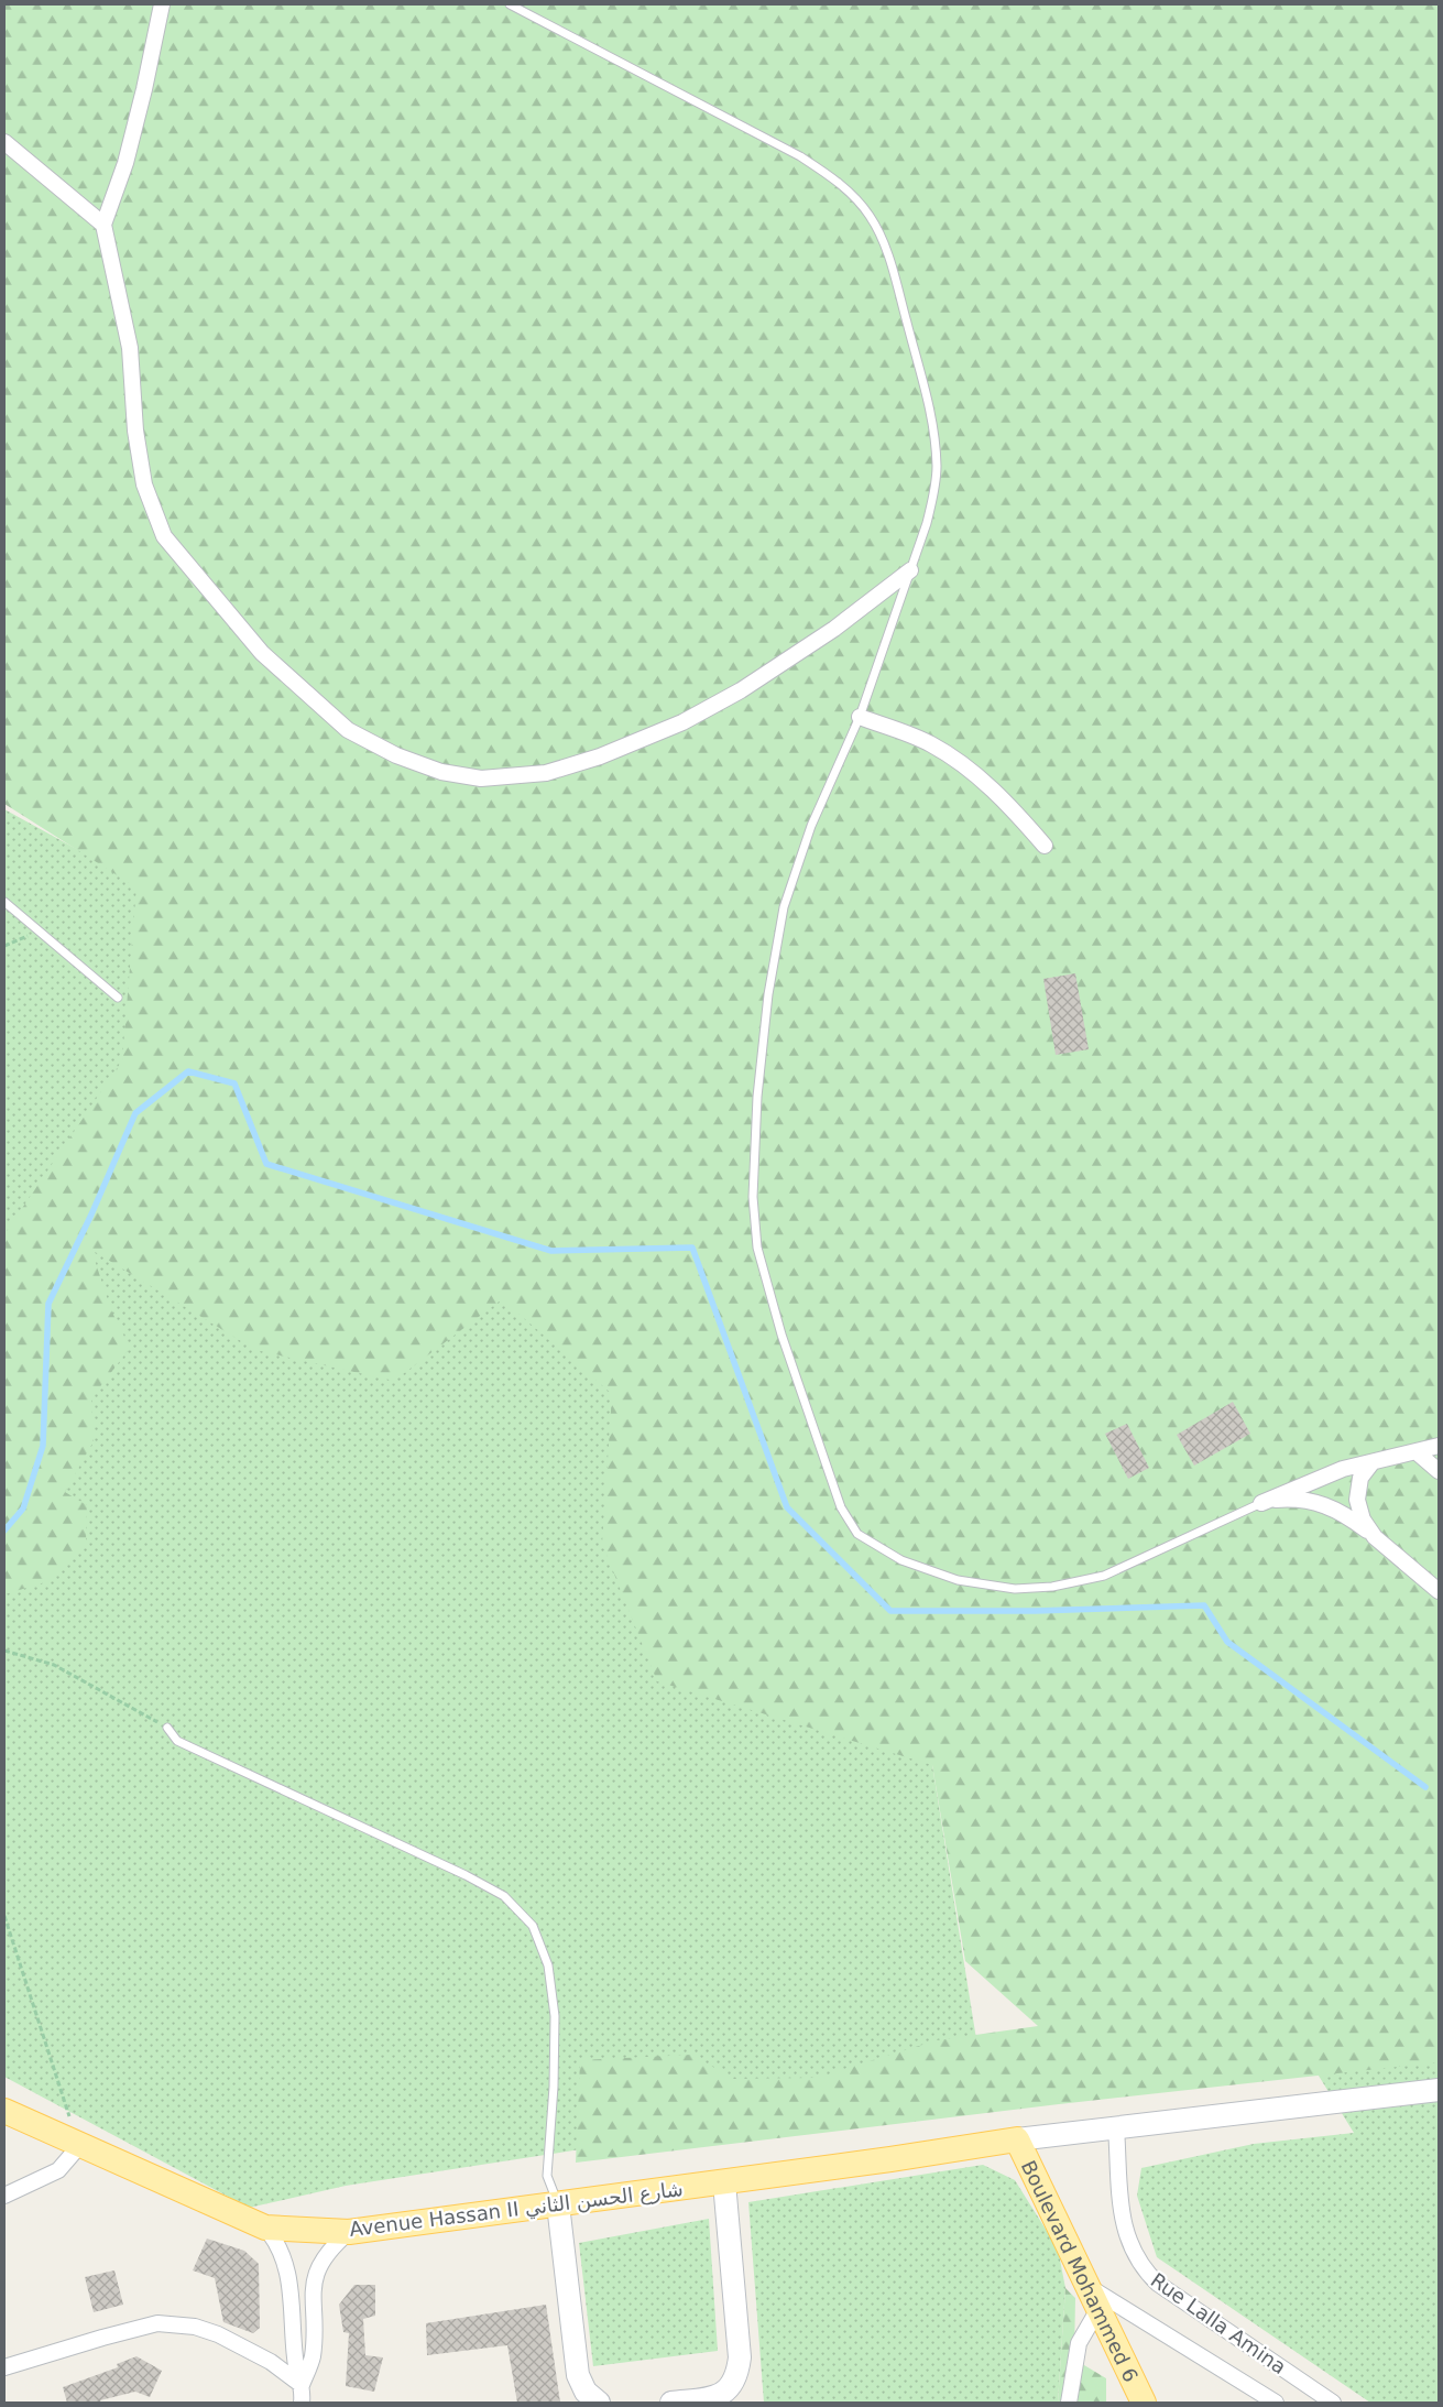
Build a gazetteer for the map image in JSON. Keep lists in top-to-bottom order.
{
  "streets": {
    "main road": ["Avenue Hassan II شارع الحسن الثاني", "Boulevard Mohammed 6"],
    "street": ["Rue Lalla Amina"]
  },
  "crossings": [
    ["Avenue Hassan II شارع الحسن الثاني", "Boulevard Mohammed 6"]
  ]
}
